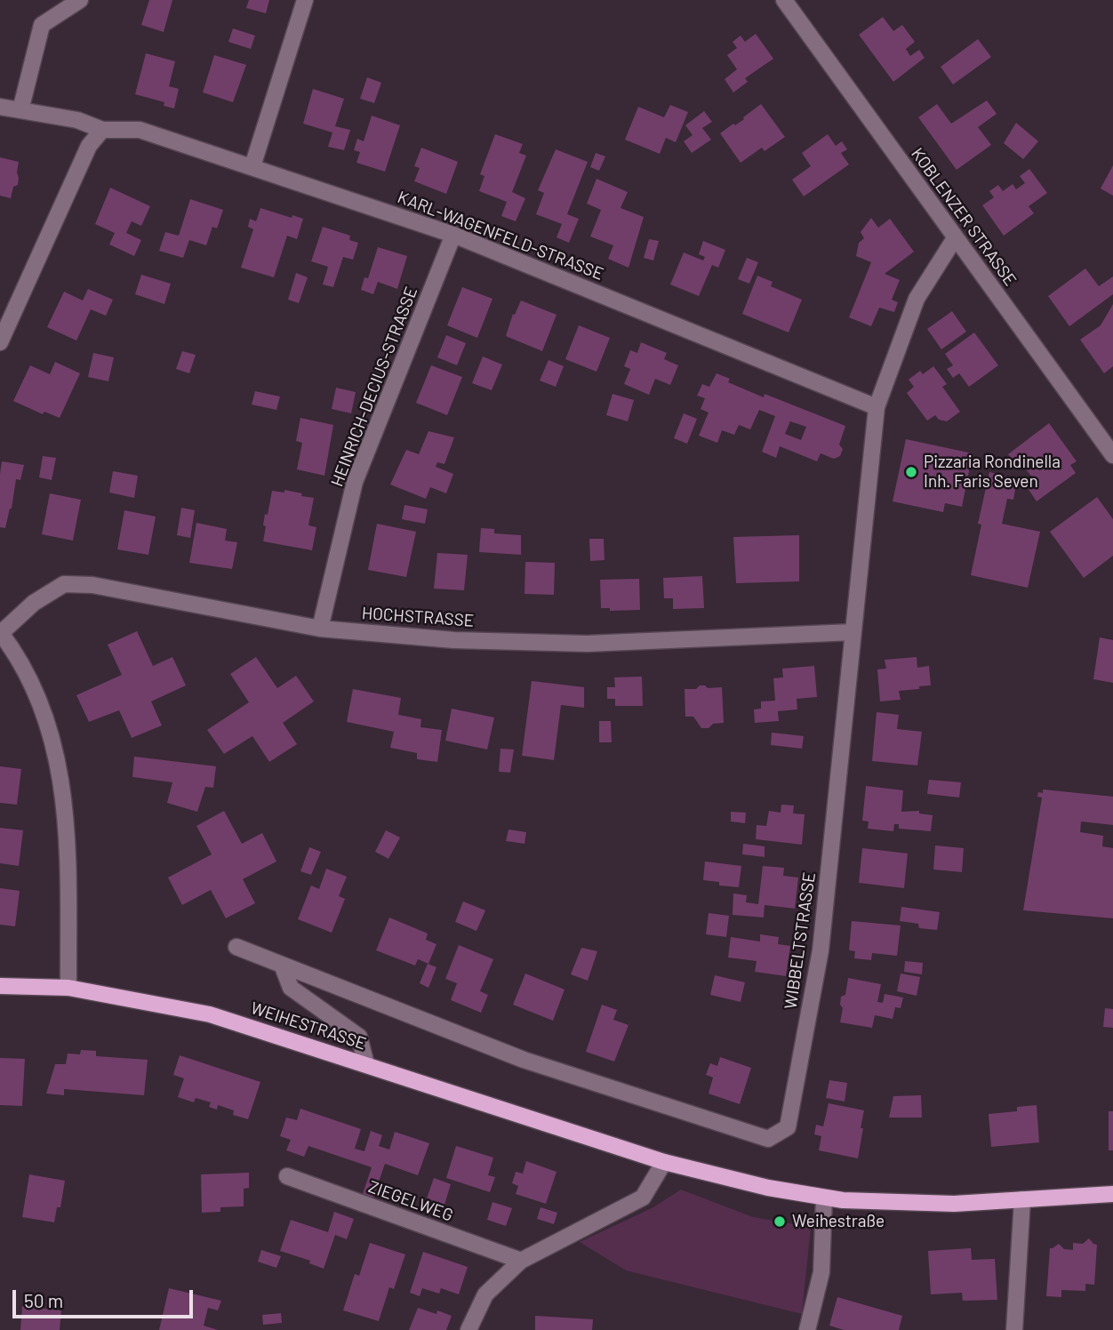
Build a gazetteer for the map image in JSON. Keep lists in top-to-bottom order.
{
  "streets": {
    "main road": ["WEIHESTRASSE"],
    "street": [
      "KOBLENZER STRASSE",
      "KARL-WAGENFELD-STRASSE",
      "HEINRICH-DECIUS-STRASSE",
      "HOCHSTRASSE",
      "WIBBELTSTRASSE",
      "ZIEGELWEG"
    ]
  },
  "crossings": [
    ["KOBLENZER STRASSE", "WIBBELTSTRASSE"],
    ["KARL-WAGENFELD-STRASSE", "HEINRICH-DECIUS-STRASSE"],
    ["KARL-WAGENFELD-STRASSE", "WIBBELTSTRASSE"],
    ["HEINRICH-DECIUS-STRASSE", "HOCHSTRASSE"],
    ["HOCHSTRASSE", "WIBBELTSTRASSE"],
    ["HOCHSTRASSE", "WEIHESTRASSE"]
  ],
  "places": ["Pizzaria Rondinella Inh. Faris Seven", "Weihestraße"],
  "scale_bar": "50 m"
}
